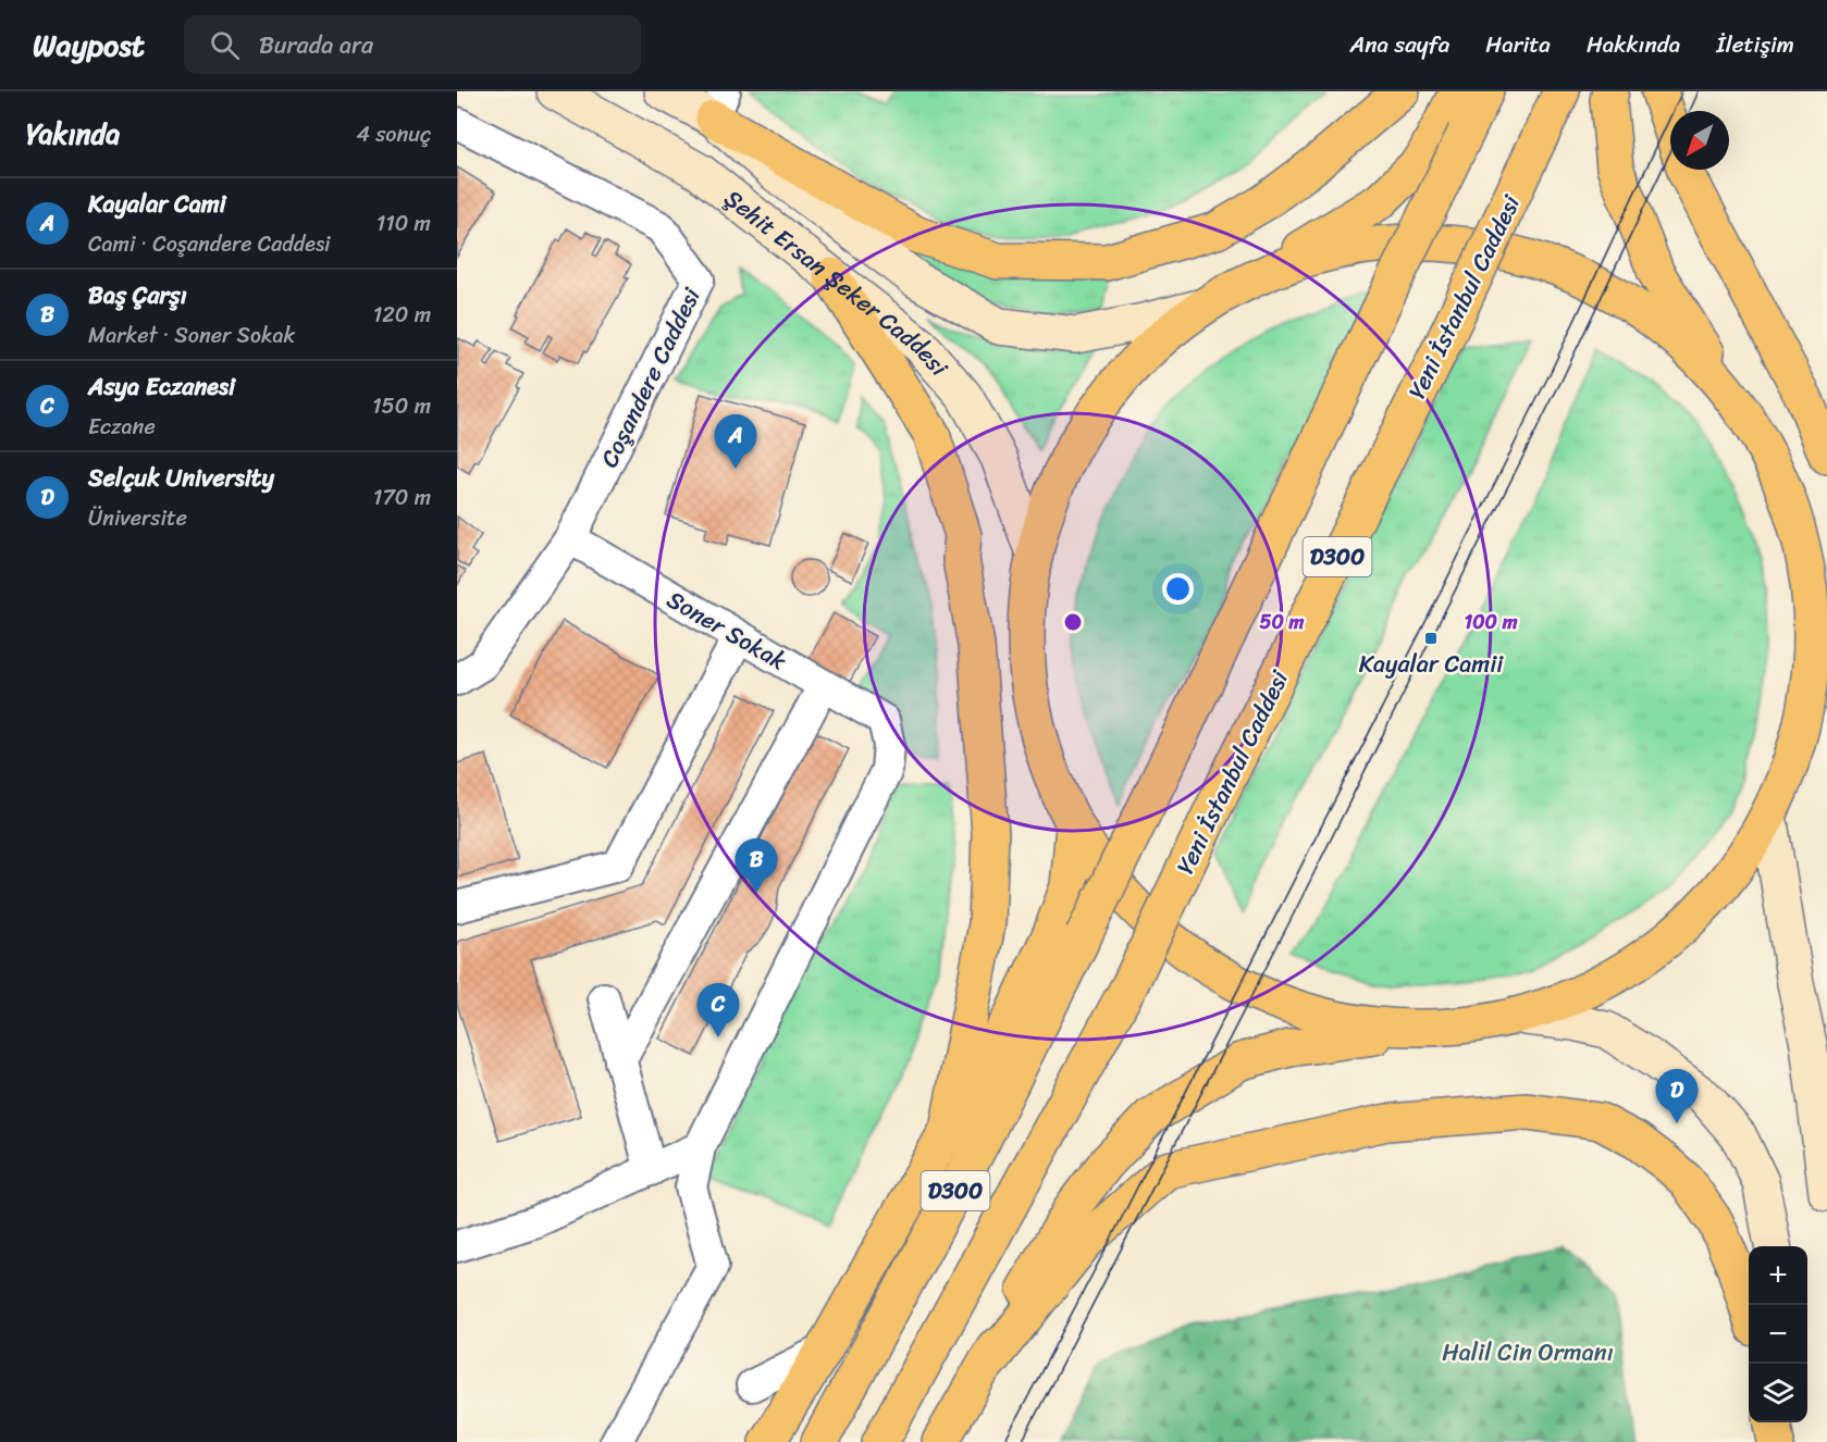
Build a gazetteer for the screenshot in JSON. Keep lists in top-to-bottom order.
{
  "streets": {
    "highway": ["Yeni İstanbul Caddesi", "D300"],
    "street": ["Şehit Ersan Şeker Caddesi", "Coşandere Caddesi", "Soner Sokak"]
  },
  "crossings": [
    ["Coşandere Caddesi", "Soner Sokak"]
  ],
  "parks": ["Halil Cin Ormanı"],
  "places": {
    "transit": ["Kayalar Camii"]
  },
  "north": "bottom left",
  "page": {
    "header": "Waypost",
    "search": "Burada ara",
    "nav": [
      "Ana sayfa",
      "Harita",
      "Hakkında",
      "İletişim"
    ],
    "heading": ["Yakında", "4 sonuç"],
    "list": [
      {
        "mark": "A",
        "name": "Kayalar Cami",
        "note": "Cami · Coşandere Caddesi",
        "value": "110 m"
      },
      {
        "mark": "B",
        "name": "Baş Çarşı",
        "note": "Market · Soner Sokak",
        "value": "120 m"
      },
      {
        "mark": "C",
        "name": "Asya Eczanesi",
        "note": "Eczane",
        "value": "150 m"
      },
      {
        "mark": "D",
        "name": "Selçuk University",
        "note": "Üniversite",
        "value": "170 m"
      }
    ],
    "pins": [
      "A",
      "B",
      "C",
      "D"
    ],
    "map_buttons": ["+", "−"]
  },
  "rings": ["50 m", "100 m"]
}
